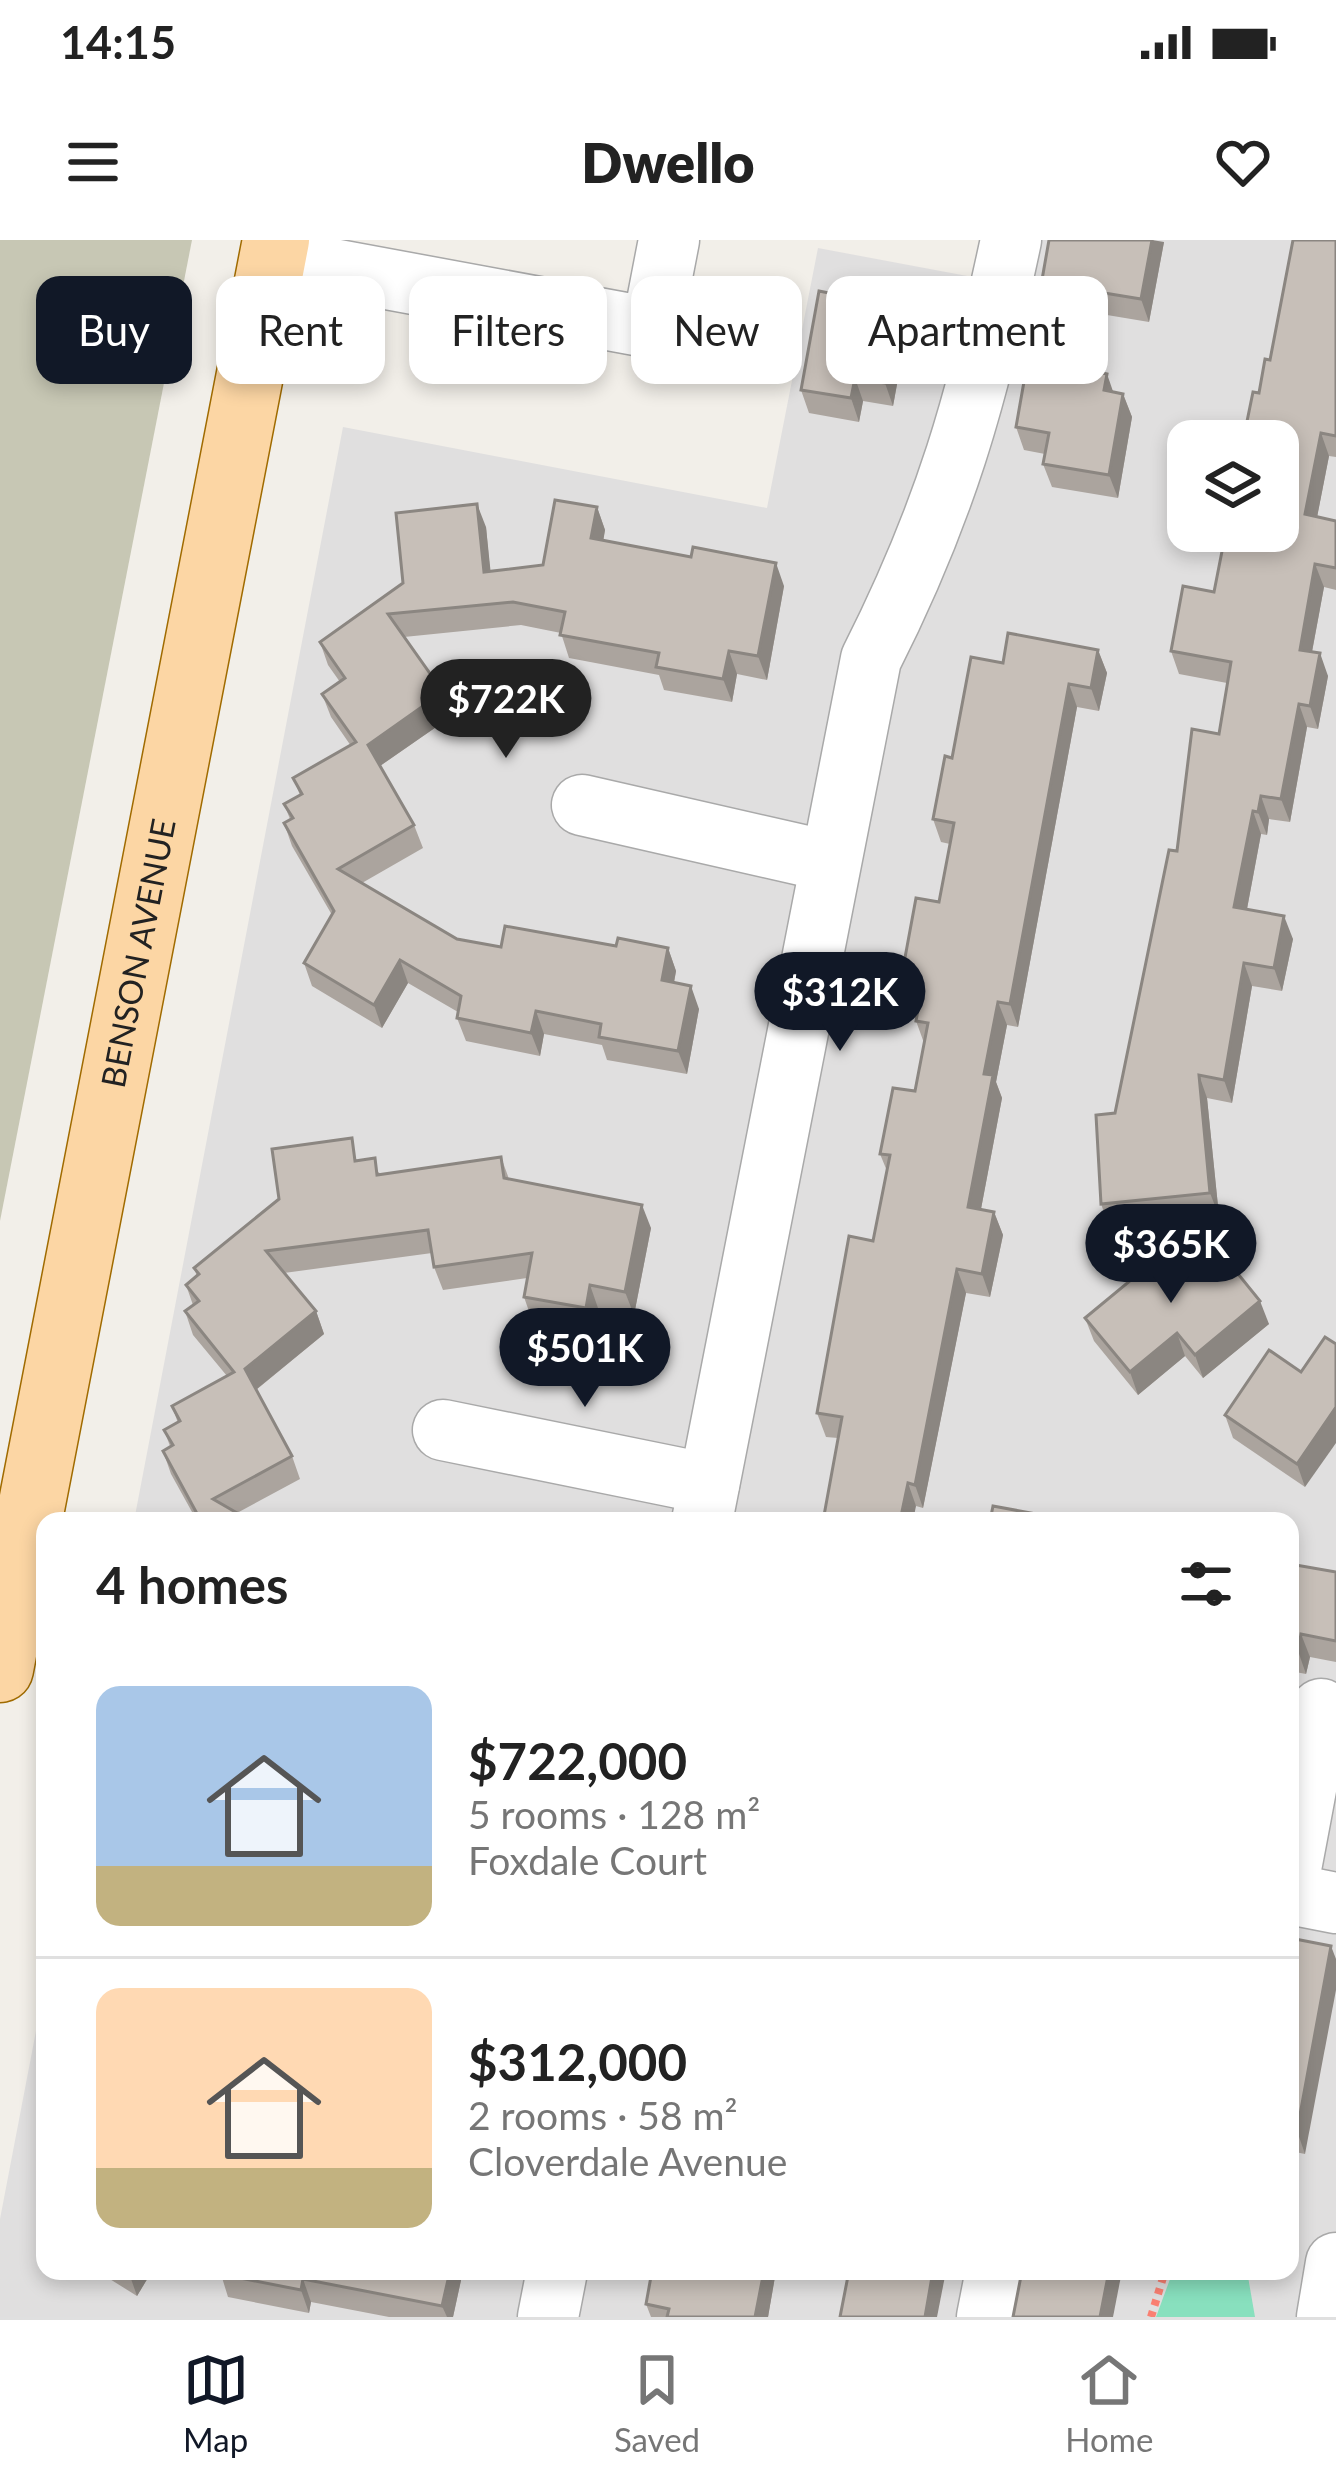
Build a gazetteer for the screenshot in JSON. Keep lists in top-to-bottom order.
{
  "streets": {
    "main road": ["BENSON AVENUE"]
  },
  "page": {
    "status": "14:15",
    "header": "Dwello",
    "chip": [
      "Buy",
      "Rent",
      "Filters",
      "New",
      "Apartment"
    ],
    "price": [
      "$722K",
      "$312K",
      "$365K",
      "$501K"
    ],
    "heading": "4 homes",
    "list": [
      {
        "name": "$722,000",
        "note": "5 rooms · 128 m² · Foxdale Court"
      },
      {
        "name": "$312,000",
        "note": "2 rooms · 58 m² · Cloverdale Avenue"
      }
    ],
    "tabs": ["Map", "Saved", "Home"]
  }
}
